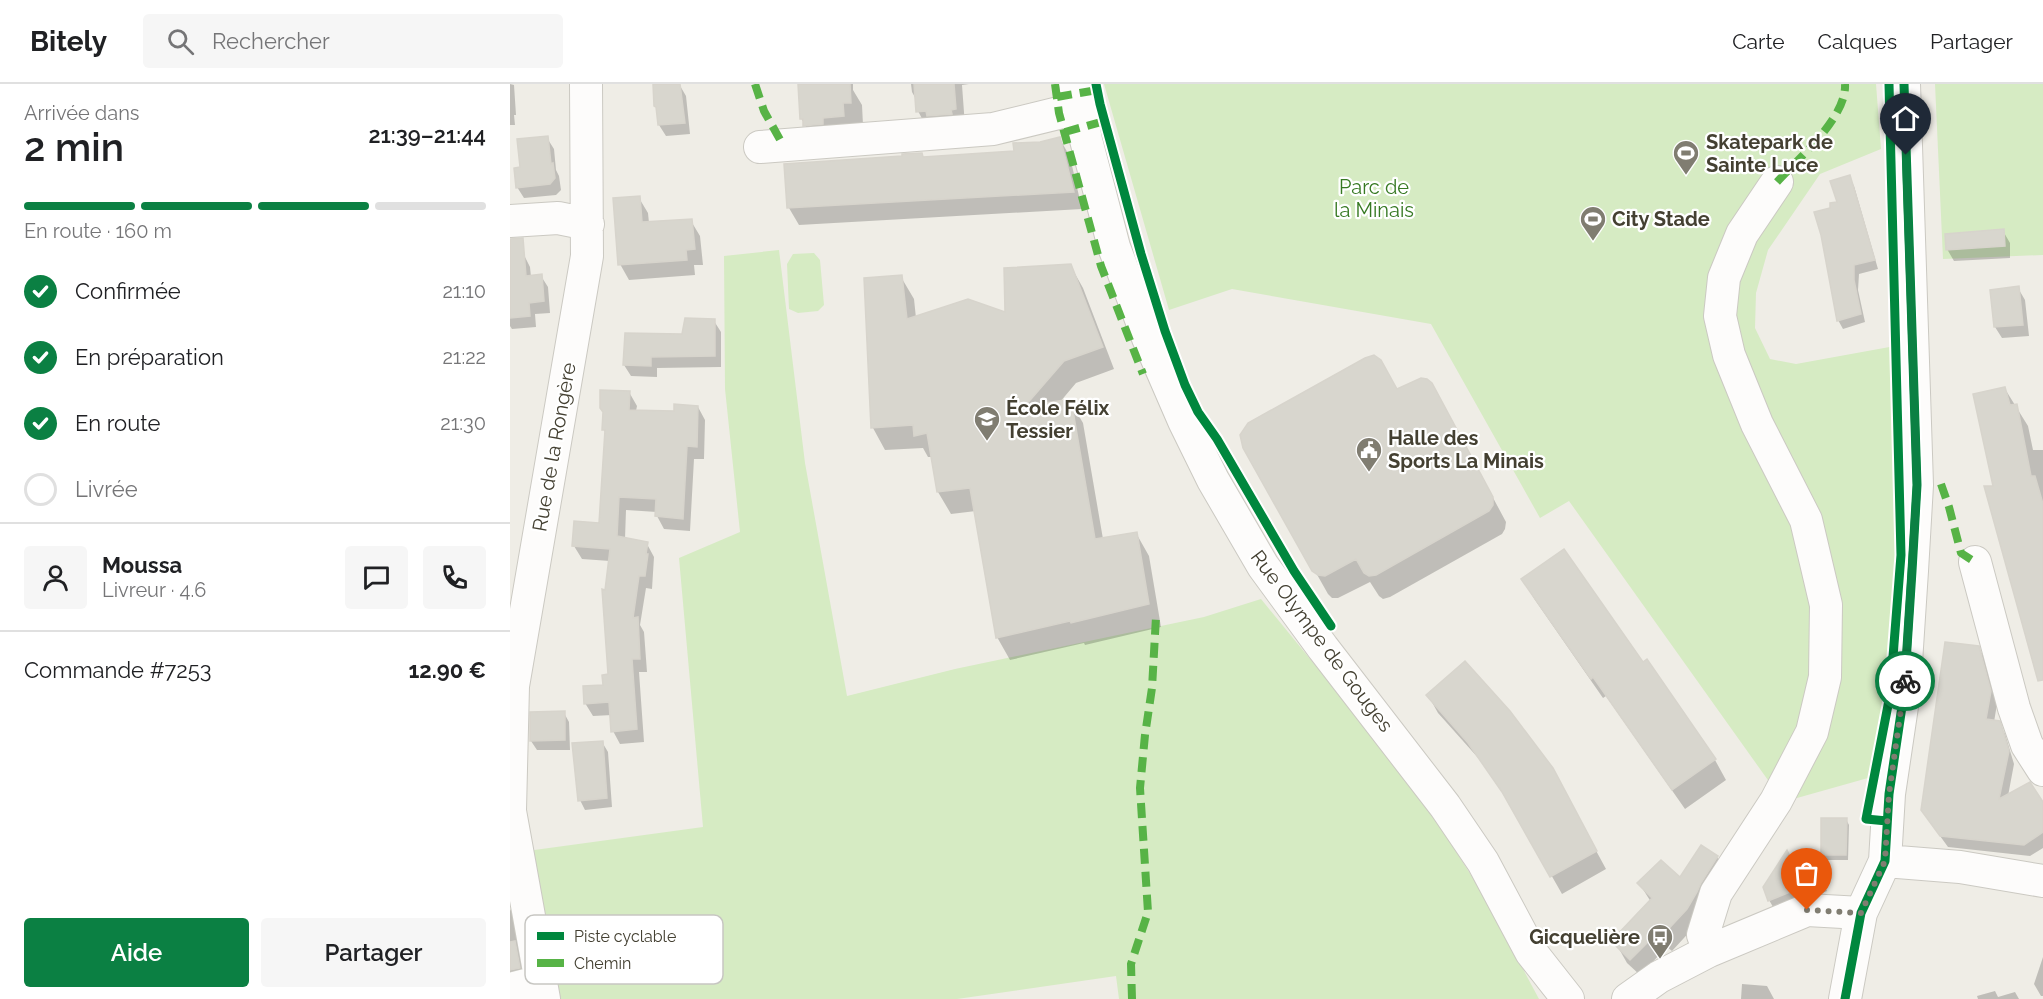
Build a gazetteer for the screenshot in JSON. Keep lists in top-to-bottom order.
{
  "streets": {
    "street": ["Rue de la Rongère", "Rue Olympe de Gouges"]
  },
  "parks": ["Parc de la Minais"],
  "places": {
    "sports": ["Skatepark de Sainte Luce", "City Stade"],
    "school or university": ["École Félix Tessier"],
    "public building": ["Halle des Sports La Minais"],
    "bus stop": ["Gicquelière"]
  },
  "legend": ["Piste cyclable", "Chemin"],
  "page": {
    "header": "Bitely",
    "search": "Rechercher",
    "nav": ["Carte", "Calques", "Partager"],
    "heading": ["2 min", "Arrivée dans", "21:39–21:44"],
    "panel": [
      "Moussa",
      "Livreur · 4.6",
      "Commande #7253",
      "12.90 €"
    ],
    "bar": "En route · 160 m",
    "list": [
      ["Confirmée", "21:10"],
      ["En préparation", "21:22"],
      ["En route", "21:30"],
      "Livrée"
    ],
    "buttons": ["Aide", "Partager"]
  }
}
